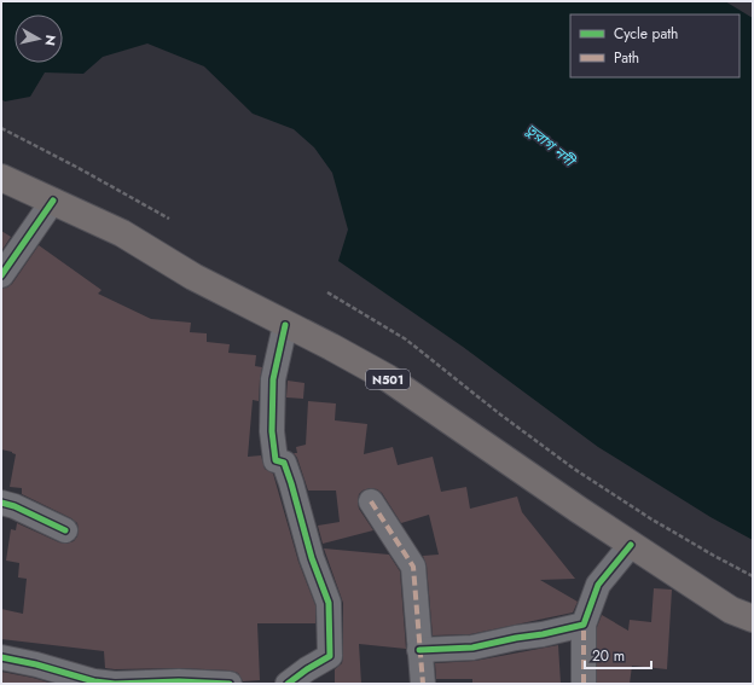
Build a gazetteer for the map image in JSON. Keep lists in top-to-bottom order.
{
  "streets": {
    "highway": ["N501"]
  },
  "water": ["তুরাগ নদী"],
  "legend": ["Cycle path", "Path"],
  "scale_bar": "20 m",
  "north": "right"
}
